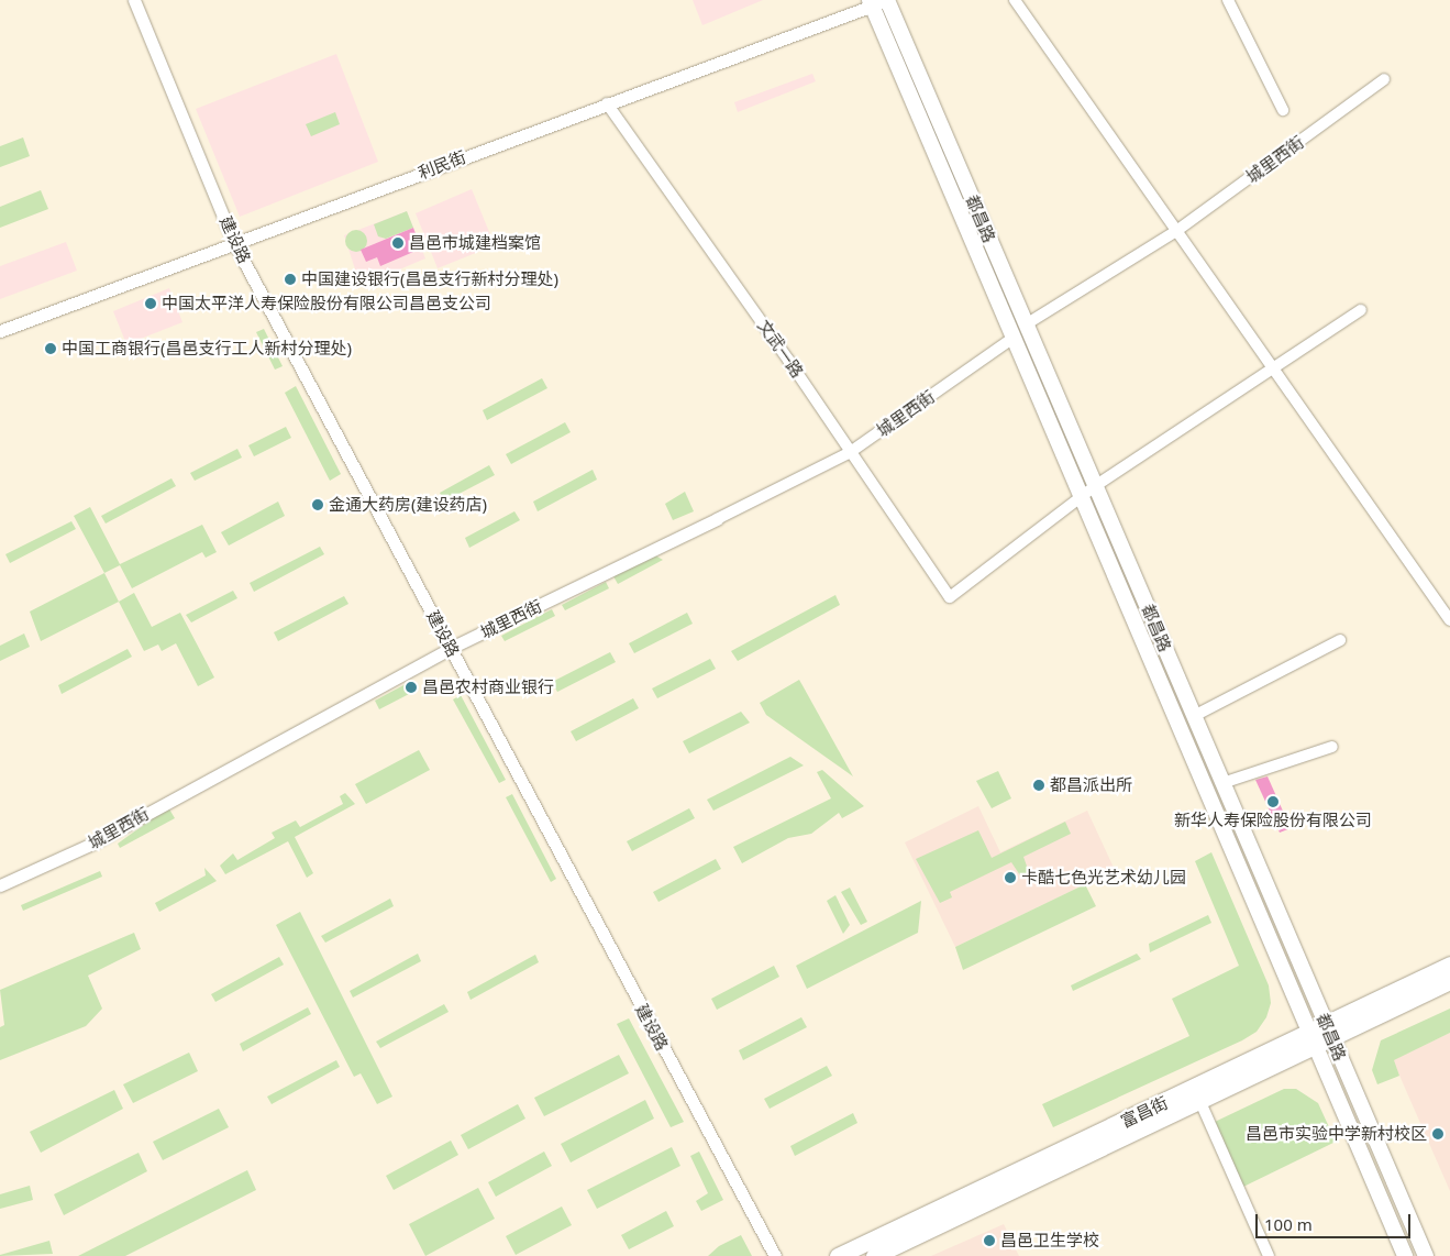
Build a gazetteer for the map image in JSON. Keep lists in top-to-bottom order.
{
  "streets": {
    "main road": ["都昌路", "富昌街"],
    "street": [
      "城里西街",
      "利民街",
      "建设路",
      "文武一路"
    ]
  },
  "crossings": [
    ["城里西街", "都昌路"],
    ["城里西街", "建设路"],
    ["城里西街", "文武一路"],
    ["利民街", "都昌路"],
    ["利民街", "建设路"],
    ["利民街", "文武一路"],
    ["都昌路", "文武一路"],
    ["都昌路", "富昌街"]
  ],
  "places": [
    "昌邑市城建档案馆",
    "中国建设银行(昌邑支行新村分理处)",
    "中国太平洋人寿保险股份有限公司昌邑支公司",
    "中国工商银行(昌邑支行工人新村分理处)",
    "金通大药房(建设药店)",
    "昌邑农村商业银行",
    "都昌派出所",
    "新华人寿保险股份有限公司",
    "卡酷七色光艺术幼儿园",
    "昌邑市实验中学新村校区",
    "昌邑卫生学校"
  ],
  "scale_bar": "100 m"
}
